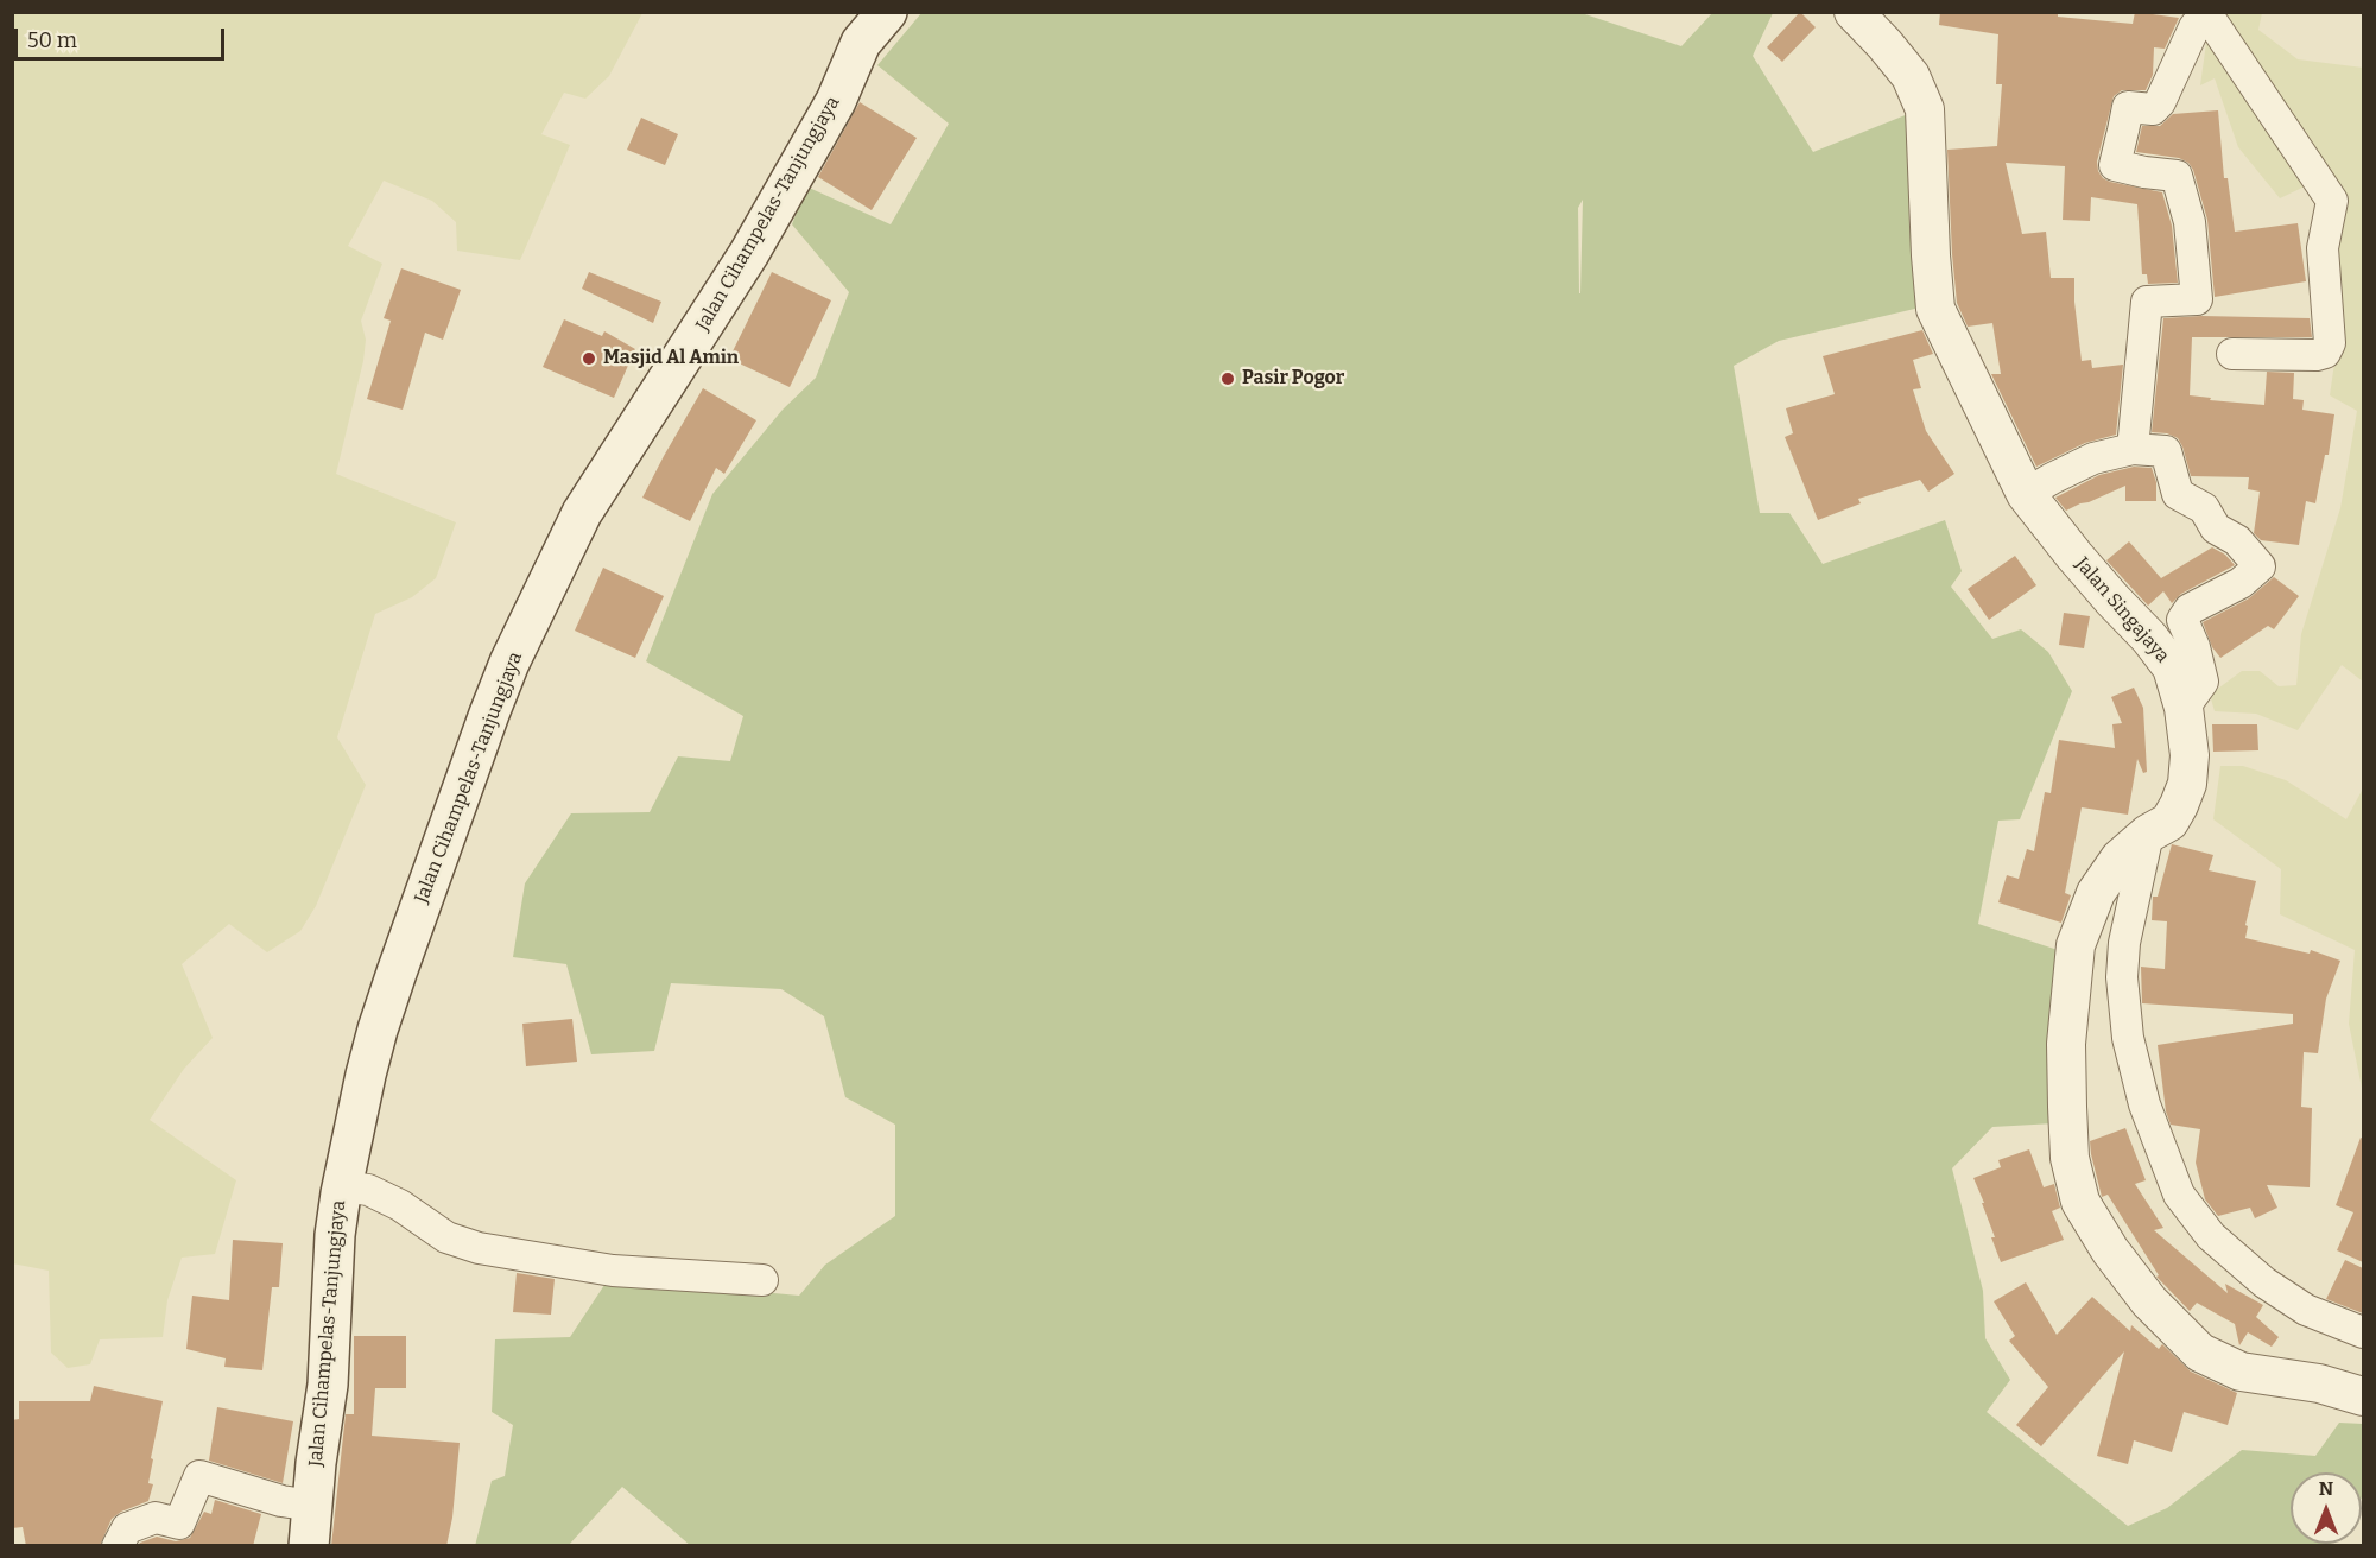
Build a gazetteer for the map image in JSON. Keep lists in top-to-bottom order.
{
  "streets": {
    "main road": ["Jalan Cihampelas-Tanjungjaya"],
    "street": ["Jalan Singajaya"]
  },
  "places": ["Masjid Al Amin", "Pasir Pogor"],
  "scale_bar": "50 m",
  "north": "top"
}
